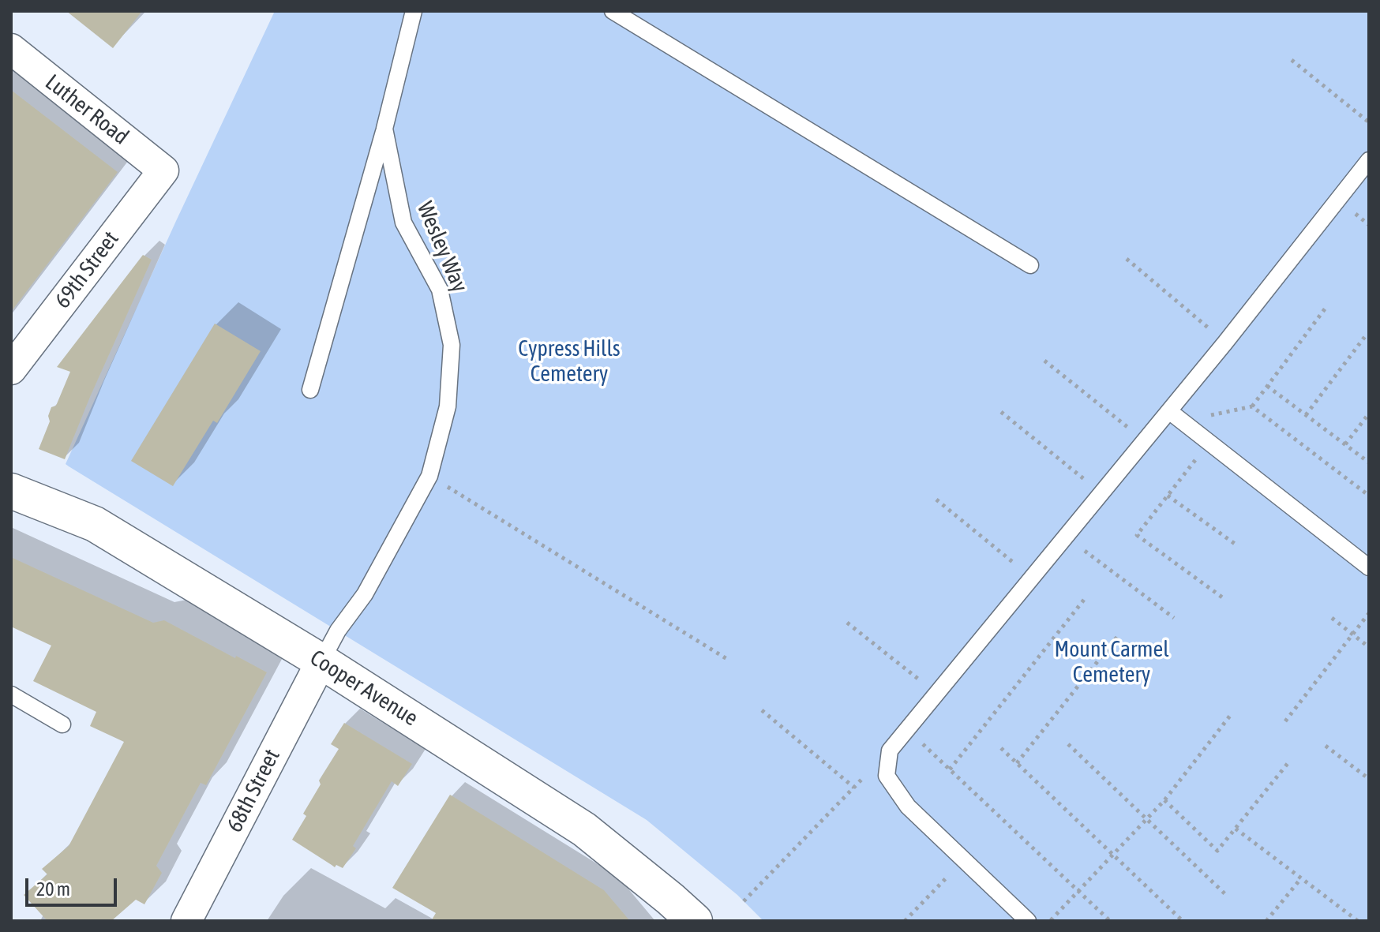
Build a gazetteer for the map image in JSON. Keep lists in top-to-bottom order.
{
  "streets": {
    "main road": ["Cooper Avenue"],
    "street": ["Luther Road", "69th Street", "68th Street"],
    "lane": ["Wesley Way"]
  },
  "crossings": [
    ["Luther Road", "69th Street"],
    ["Wesley Way", "Cooper Avenue"],
    ["Wesley Way", "68th Street"],
    ["Cooper Avenue", "68th Street"]
  ],
  "parks": ["Cypress Hills Cemetery", "Mount Carmel Cemetery"],
  "scale_bar": "20 m"
}
